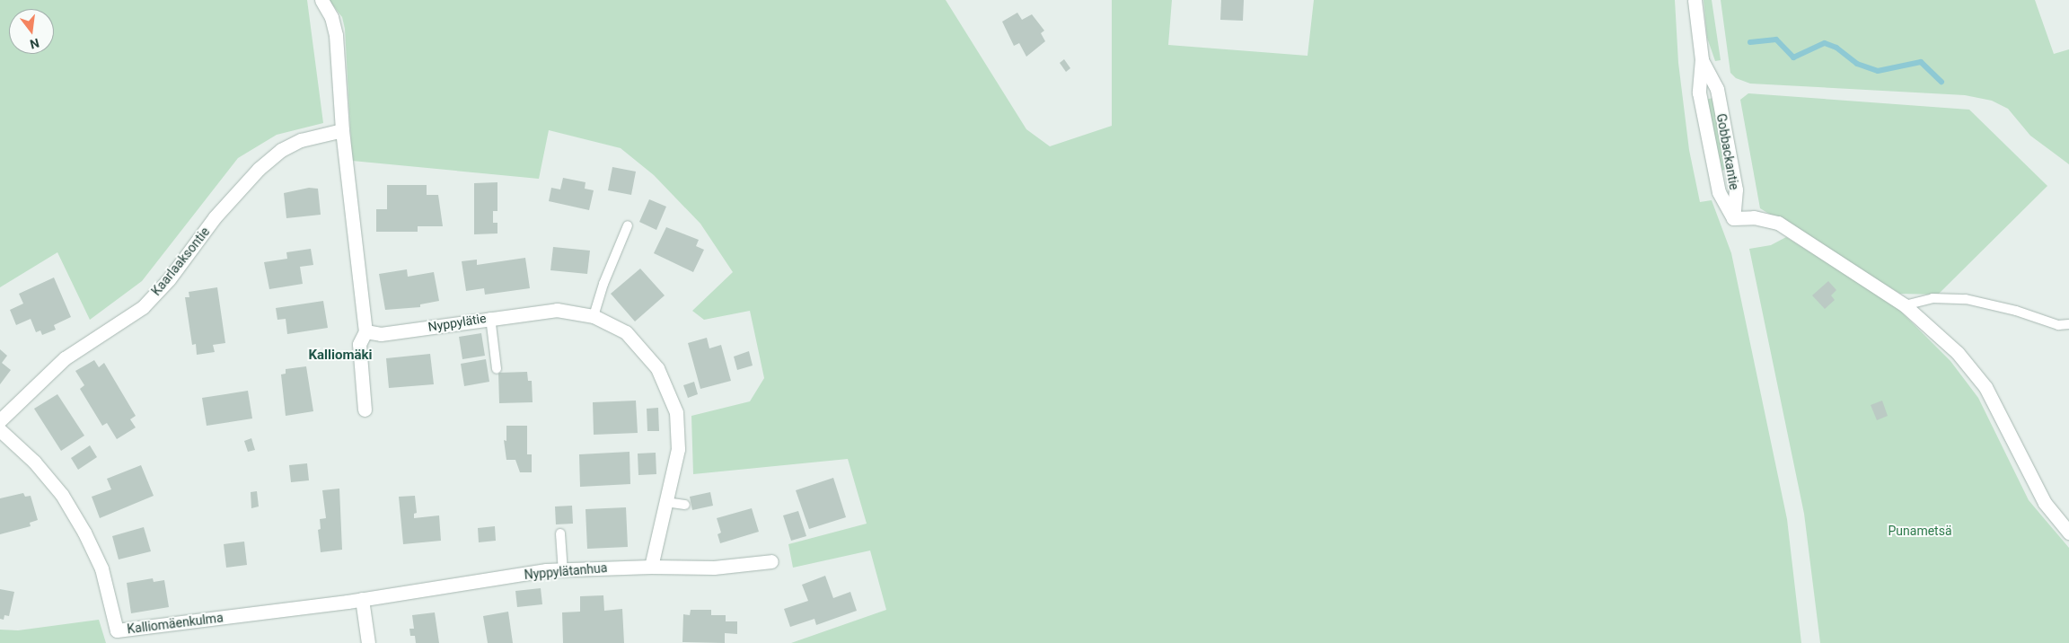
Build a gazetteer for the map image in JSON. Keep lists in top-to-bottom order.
{
  "streets": {
    "street": [
      "Gobbackantie",
      "Kaarlaaksontie",
      "Nyppylätie",
      "Nyppylätanhua",
      "Kalliomäenkulma"
    ]
  },
  "crossings": [
    ["Nyppylätie", "Nyppylätanhua"],
    ["Nyppylätanhua", "Kalliomäenkulma"]
  ],
  "districts": ["Kalliomäki"],
  "parks": ["Punametsä"],
  "north": "bottom"
}
